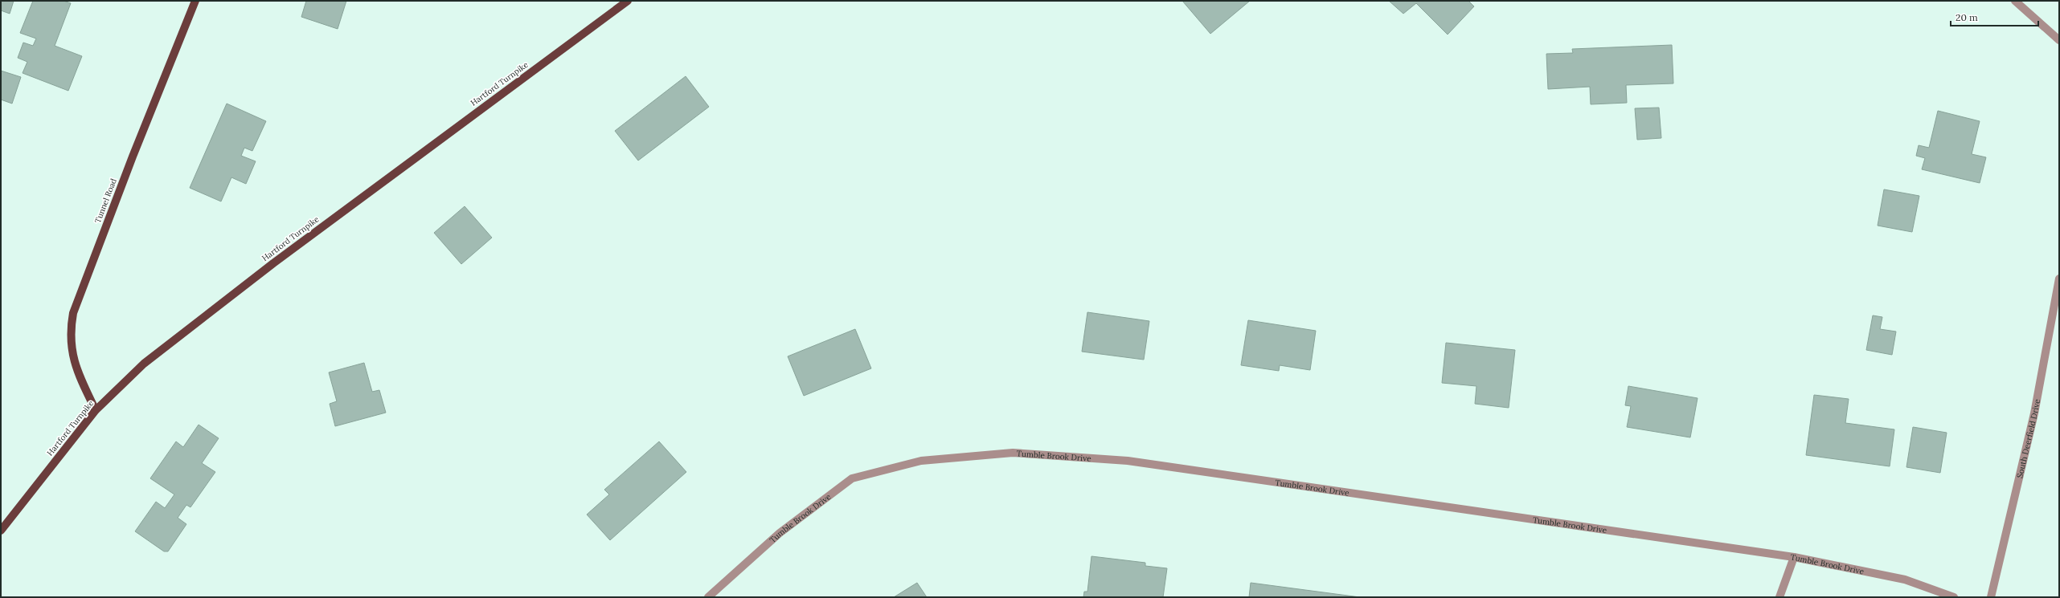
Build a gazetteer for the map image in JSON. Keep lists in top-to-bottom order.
{
  "streets": {
    "main road": ["Hartford Turnpike", "Tunnel Road"],
    "street": ["South Deerfield Drive", "Tumble Brook Drive"]
  },
  "crossings": [
    ["Hartford Turnpike", "Tunnel Road"]
  ],
  "scale_bar": "20 m"
}
